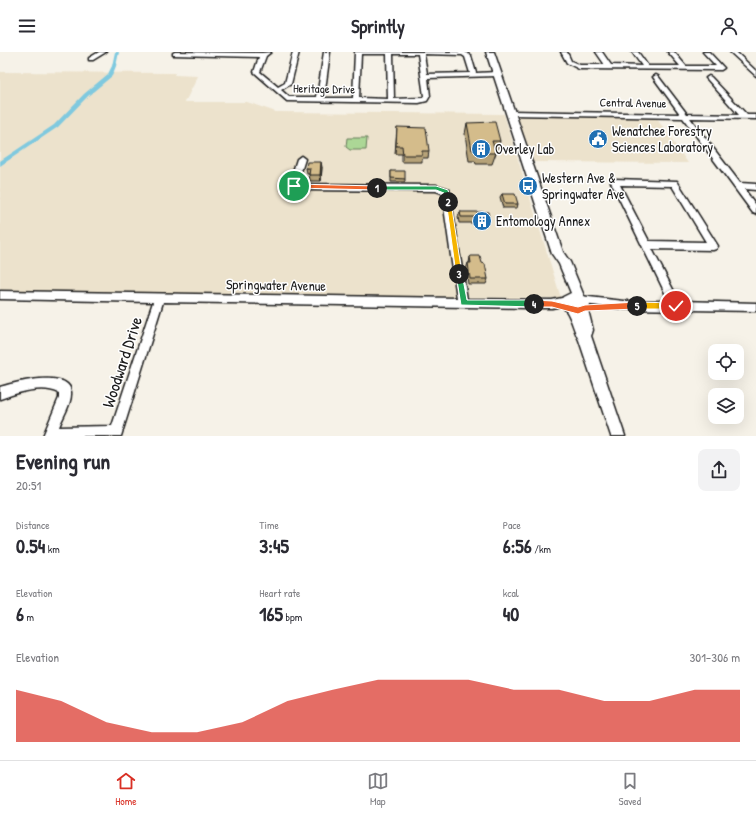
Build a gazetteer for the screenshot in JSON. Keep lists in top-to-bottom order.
{
  "streets": {
    "street": [
      "Heritage Drive",
      "Central Avenue",
      "Springwater Avenue",
      "Woodward Drive"
    ]
  },
  "crossings": [
    ["Springwater Avenue", "Woodward Drive"]
  ],
  "places": {
    "public building": ["Wenatchee Forestry Sciences Laboratory"],
    "building": ["Overley Lab", "Entomology Annex"],
    "bus stop": ["Western Ave & Springwater Ave"]
  },
  "page": {
    "header": "Sprintly",
    "pins": [
      "1",
      "2",
      "3",
      "4",
      "5"
    ],
    "heading": ["Evening run", "20:51"],
    "stats": [
      ["Distance", "0.54 km"],
      ["Time", "3:45"],
      ["Pace", "6:56 /km"],
      ["Elevation", "6 m"],
      ["Heart rate", "165 bpm"],
      ["kcal", "40"]
    ],
    "chart": ["Elevation", "301–306 m"],
    "tabs": ["Home", "Map", "Saved"]
  }
}
